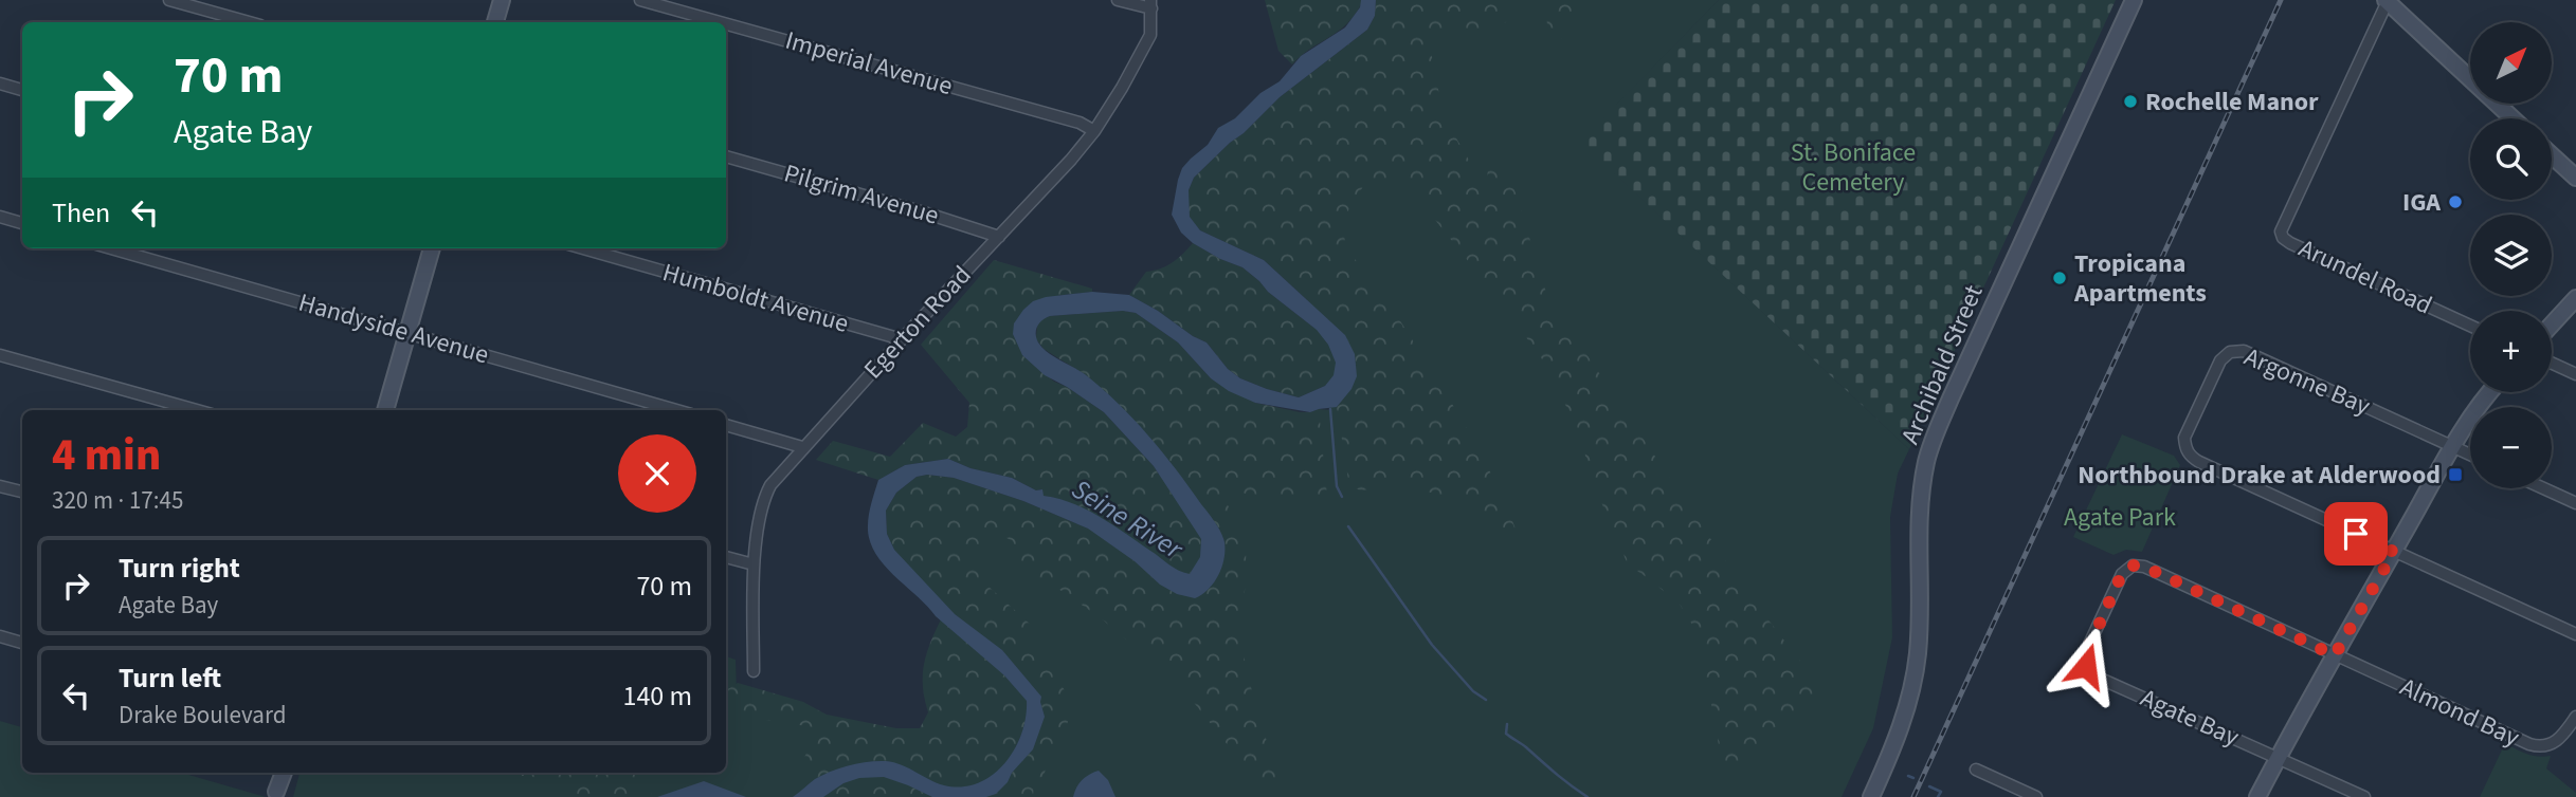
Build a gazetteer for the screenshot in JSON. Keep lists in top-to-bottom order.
{
  "streets": {
    "street": [
      "Imperial Avenue",
      "Pilgrim Avenue",
      "Arundel Road",
      "Humboldt Avenue",
      "Egerton Road",
      "Handyside Avenue",
      "Archibald Street",
      "Argonne Bay",
      "Almond Bay",
      "Agate Bay"
    ]
  },
  "crossings": [
    ["Imperial Avenue", "Egerton Road"],
    ["Pilgrim Avenue", "Egerton Road"],
    ["Humboldt Avenue", "Egerton Road"],
    ["Almond Bay", "Agate Bay"]
  ],
  "water": ["Seine River"],
  "parks": ["St. Boniface Cemetery", "Agate Park"],
  "places": {
    "other": ["Rochelle Manor", "IGA", "Tropicana Apartments"],
    "transit": ["Northbound Drake at Alderwood"]
  },
  "north": "top right",
  "page": {
    "map_buttons": ["+", "−"],
    "turn": ["70 m", "Agate Bay"],
    "then": "Then",
    "heading": ["4 min", "320 m · 17:45"],
    "list": [
      {
        "name": "Turn right",
        "note": "Agate Bay",
        "value": "70 m"
      },
      {
        "name": "Turn left",
        "note": "Drake Boulevard",
        "value": "140 m"
      }
    ]
  }
}
